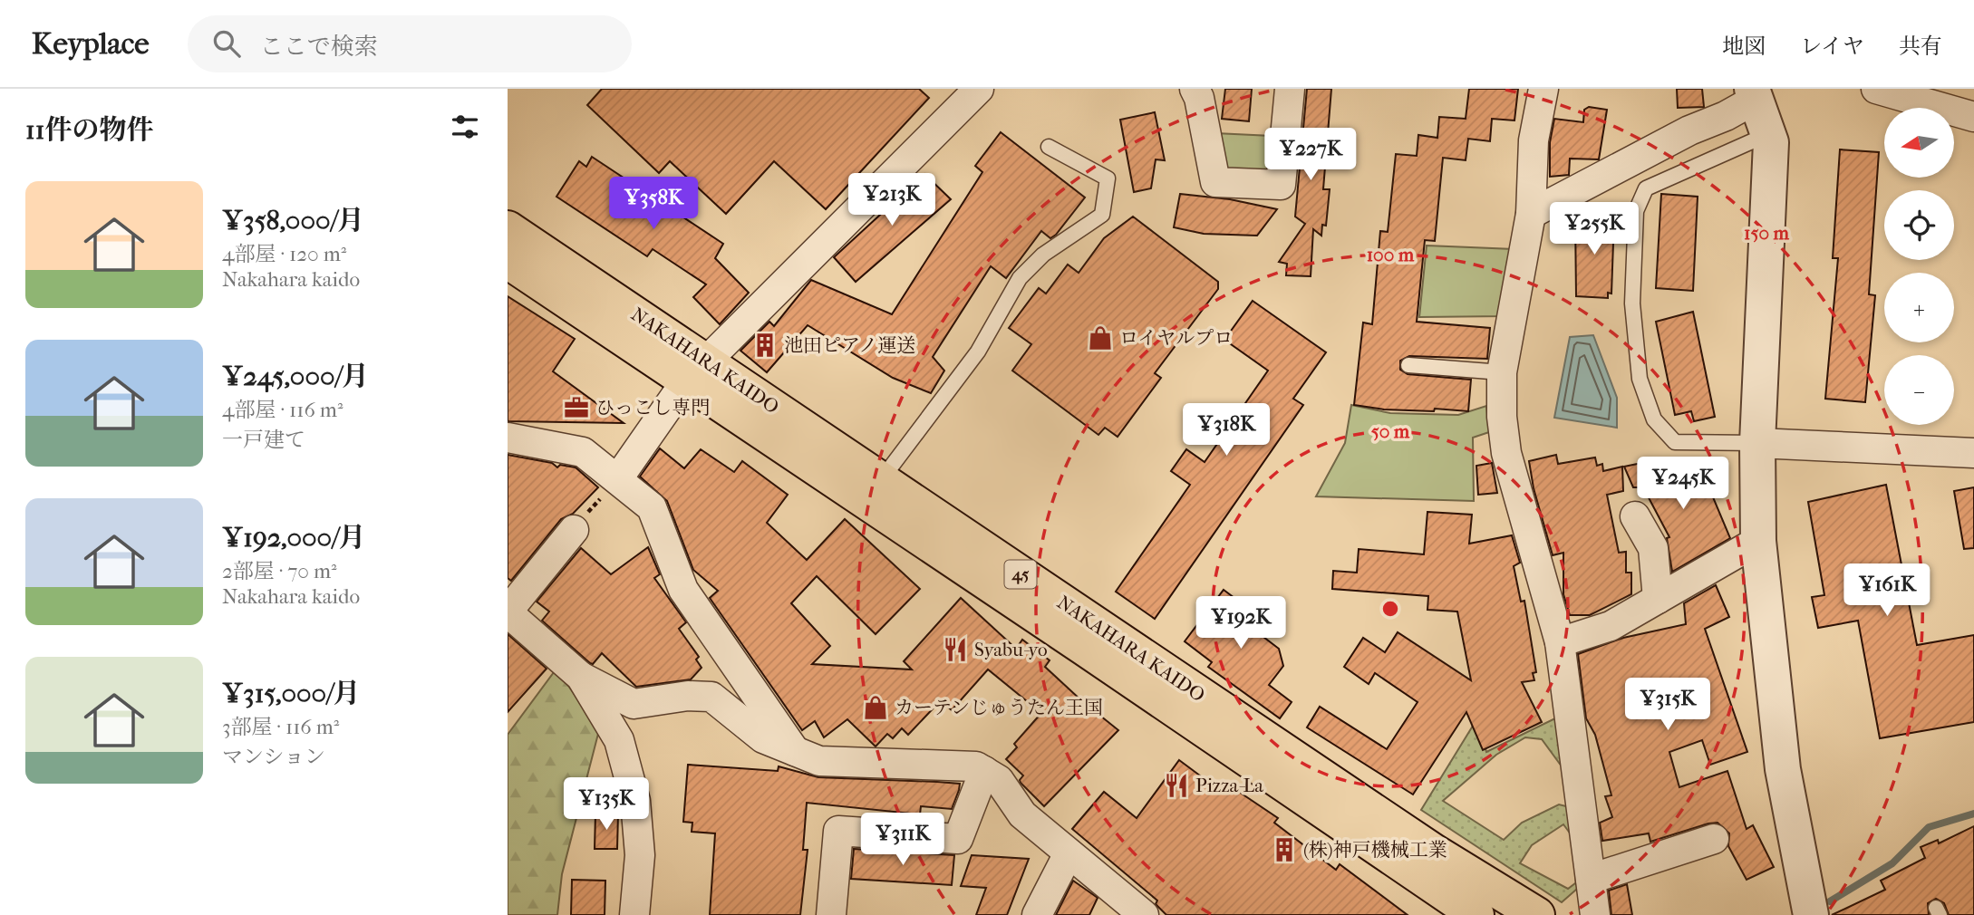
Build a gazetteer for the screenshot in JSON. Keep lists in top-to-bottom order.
{
  "streets": {
    "main road": ["NAKAHARA KAIDO", "45"]
  },
  "places": {
    "shop": ["ロイヤルプロ", "カーテンじゅうたん王国"],
    "building": ["池田ピアノ運送", "(株)神戸機械工業"],
    "office": ["ひっこし専門"],
    "restaurant": ["Syabu-yo", "Pizza-La"]
  },
  "north": "left",
  "page": {
    "header": "Keyplace",
    "search": "ここで検索",
    "nav": ["地図", "レイヤ", "共有"],
    "heading": "11件の物件",
    "map_buttons": ["+", "−"],
    "price": [
      "¥227K",
      "¥213K",
      "¥358K",
      "¥255K",
      "¥318K",
      "¥245K",
      "¥161K",
      "¥192K",
      "¥315K",
      "¥135K",
      "¥311K"
    ],
    "list": [
      {
        "name": "¥358,000/月",
        "note": "4部屋 · 120 m² · Nakahara kaido"
      },
      {
        "name": "¥245,000/月",
        "note": "4部屋 · 116 m² · 一戸建て"
      },
      {
        "name": "¥192,000/月",
        "note": "2部屋 · 70 m² · Nakahara kaido"
      },
      {
        "name": "¥315,000/月",
        "note": "3部屋 · 116 m² · マンション"
      }
    ]
  },
  "rings": ["150 m", "100 m", "50 m"]
}
